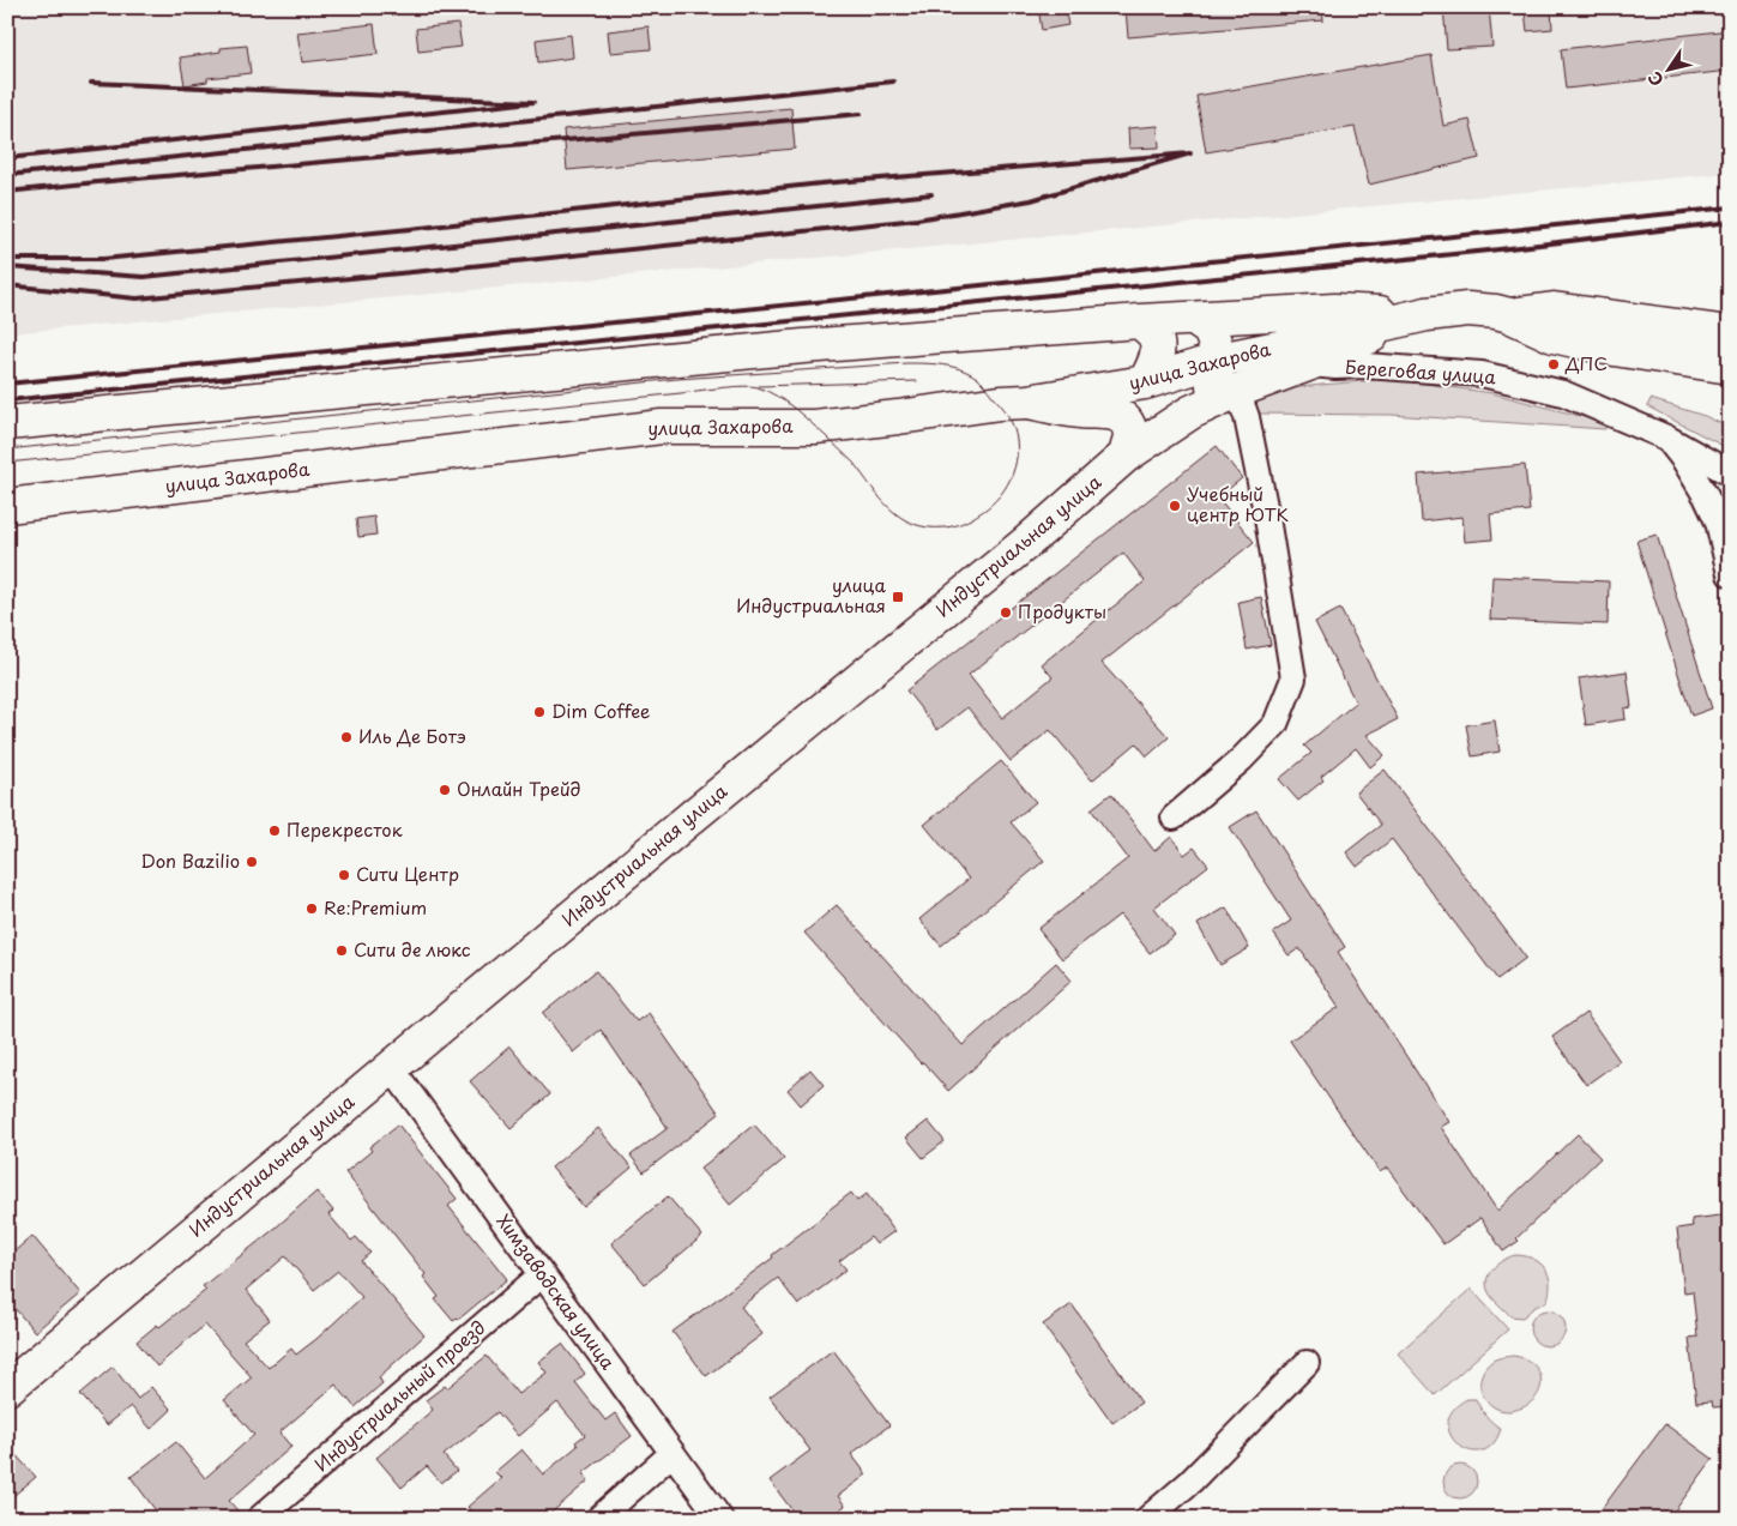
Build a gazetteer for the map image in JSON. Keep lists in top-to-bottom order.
{
  "streets": {
    "main road": ["улица Захарова", "Индустриальная улица"],
    "street": ["Береговая улица", "Химзаводская улица", "Индустриальный проезд"]
  },
  "crossings": [
    ["улица Захарова", "Индустриальная улица"],
    ["Береговая улица", "Индустриальная улица"],
    ["Индустриальная улица", "Химзаводская улица"],
    ["Химзаводская улица", "Индустриальный проезд"]
  ],
  "places": {
    "other": [
      "ДПС",
      "Учебный центр ЮТК",
      "Продукты",
      "Dim Coffee",
      "Иль Де Ботэ",
      "Онлайн Трейд",
      "Перекресток",
      "Don Bazilio",
      "Сити Центр",
      "Re:Premium",
      "Сити де люкс"
    ],
    "transit": ["улица Индустриальная"]
  },
  "north": "bottom left"
}
